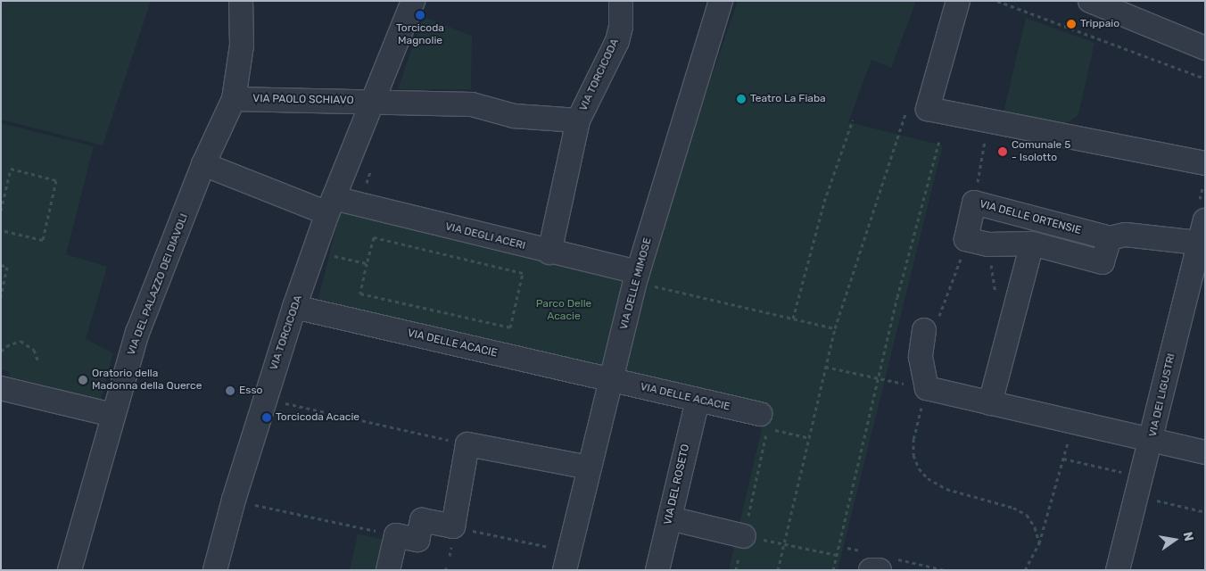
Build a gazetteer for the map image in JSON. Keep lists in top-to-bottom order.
{
  "streets": {
    "street": [
      "VIA TORCICODA",
      "VIA PAOLO SCHIAVO",
      "VIA DELLE ORTENSIE",
      "VIA DEGLI ACERI",
      "VIA DELLE MIMOSE",
      "VIA DEL PALAZZO DEI DIAVOLI",
      "VIA DELLE ACACIE",
      "VIA DEI LIGUSTRI",
      "VIA DEL ROSETO"
    ]
  },
  "crossings": [
    ["VIA TORCICODA", "VIA PAOLO SCHIAVO"],
    ["VIA TORCICODA", "VIA DEGLI ACERI"],
    ["VIA TORCICODA", "VIA DELLE ACACIE"],
    ["VIA PAOLO SCHIAVO", "VIA DEL PALAZZO DEI DIAVOLI"],
    ["VIA DELLE ORTENSIE", "VIA DEI LIGUSTRI"],
    ["VIA DEGLI ACERI", "VIA DELLE MIMOSE"],
    ["VIA DEGLI ACERI", "VIA DEL PALAZZO DEI DIAVOLI"],
    ["VIA DELLE MIMOSE", "VIA DELLE ACACIE"],
    ["VIA DELLE ACACIE", "VIA DEL ROSETO"]
  ],
  "parks": ["Parco Delle Acacie"],
  "places": [
    "Torcicoda Magnolie",
    "Trippaio",
    "Teatro La Fiaba",
    "Comunale 5 - Isolotto",
    "Oratorio della Madonna della Querce",
    "Esso",
    "Torcicoda Acacie"
  ],
  "north": "right"
}
